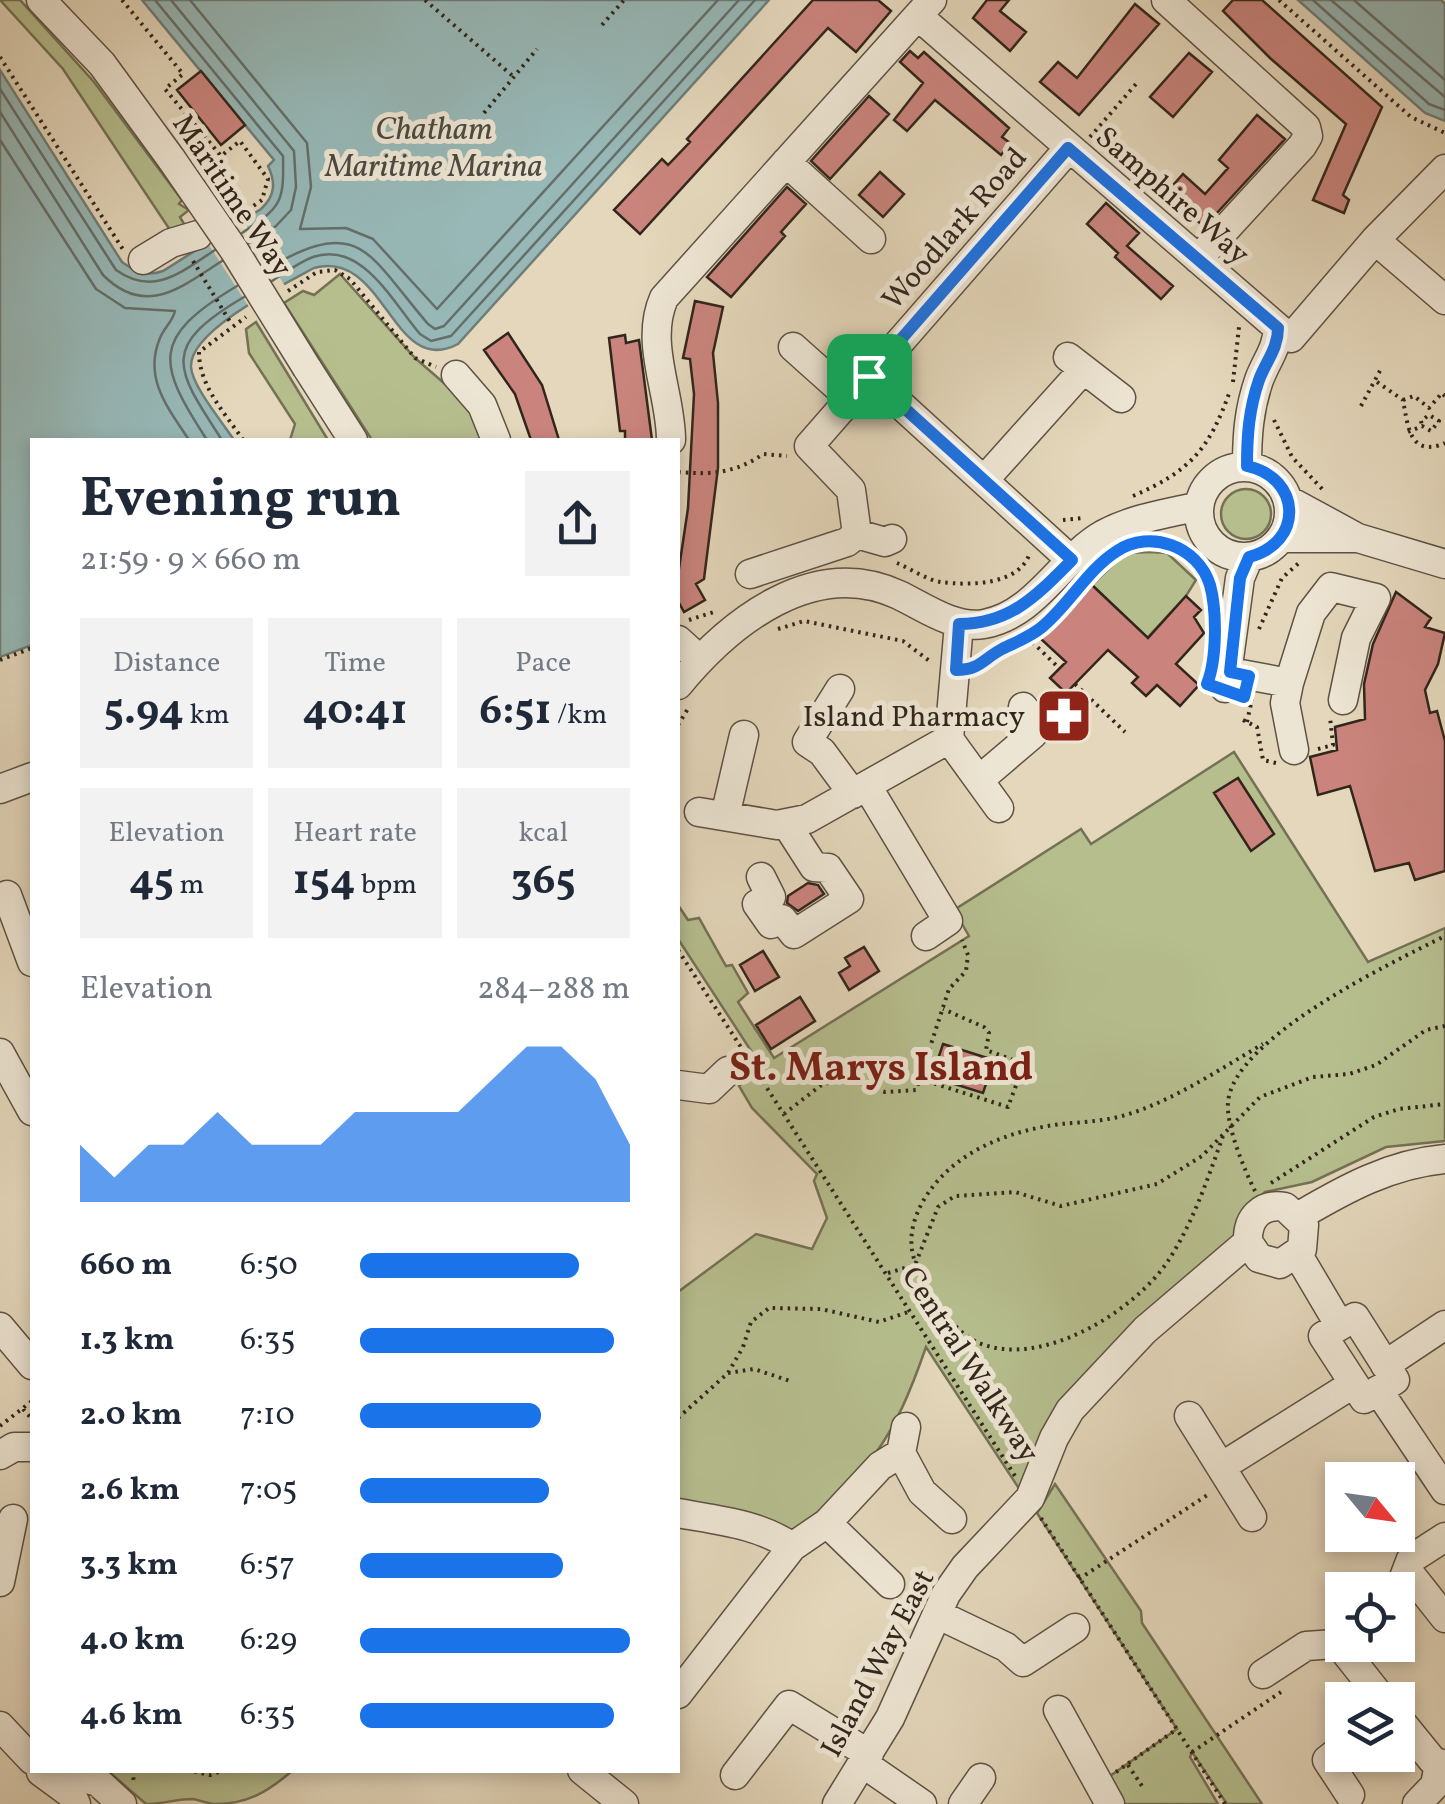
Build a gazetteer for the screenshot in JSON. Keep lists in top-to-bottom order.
{
  "streets": {
    "street": [
      "Maritime Way",
      "Samphire Way",
      "Woodlark Road",
      "Island Way East"
    ],
    "path": ["Central Walkway"]
  },
  "crossings": [
    ["Samphire Way", "Woodlark Road"],
    ["Central Walkway", "Island Way East"]
  ],
  "districts": ["St. Marys Island"],
  "water": ["Chatham Maritime Marina"],
  "places": {
    "pharmacy": ["Island Pharmacy"]
  },
  "north": "bottom right",
  "page": {
    "heading": ["Evening run", "21:59 · 9 × 660 m"],
    "stats": [
      ["Distance", "5.94 km"],
      ["Time", "40:41"],
      ["Pace", "6:51 /km"],
      ["Elevation", "45 m"],
      ["Heart rate", "154 bpm"],
      ["kcal", "365"]
    ],
    "chart": ["Elevation", "284–288 m"],
    "list": [
      {
        "name": "660 m",
        "note": "6:50"
      },
      {
        "name": "1.3 km",
        "note": "6:35"
      },
      {
        "name": "2.0 km",
        "note": "7:10"
      },
      {
        "name": "2.6 km",
        "note": "7:05"
      },
      {
        "name": "3.3 km",
        "note": "6:57"
      },
      {
        "name": "4.0 km",
        "note": "6:29"
      },
      {
        "name": "4.6 km",
        "note": "6:35"
      }
    ]
  }
}
